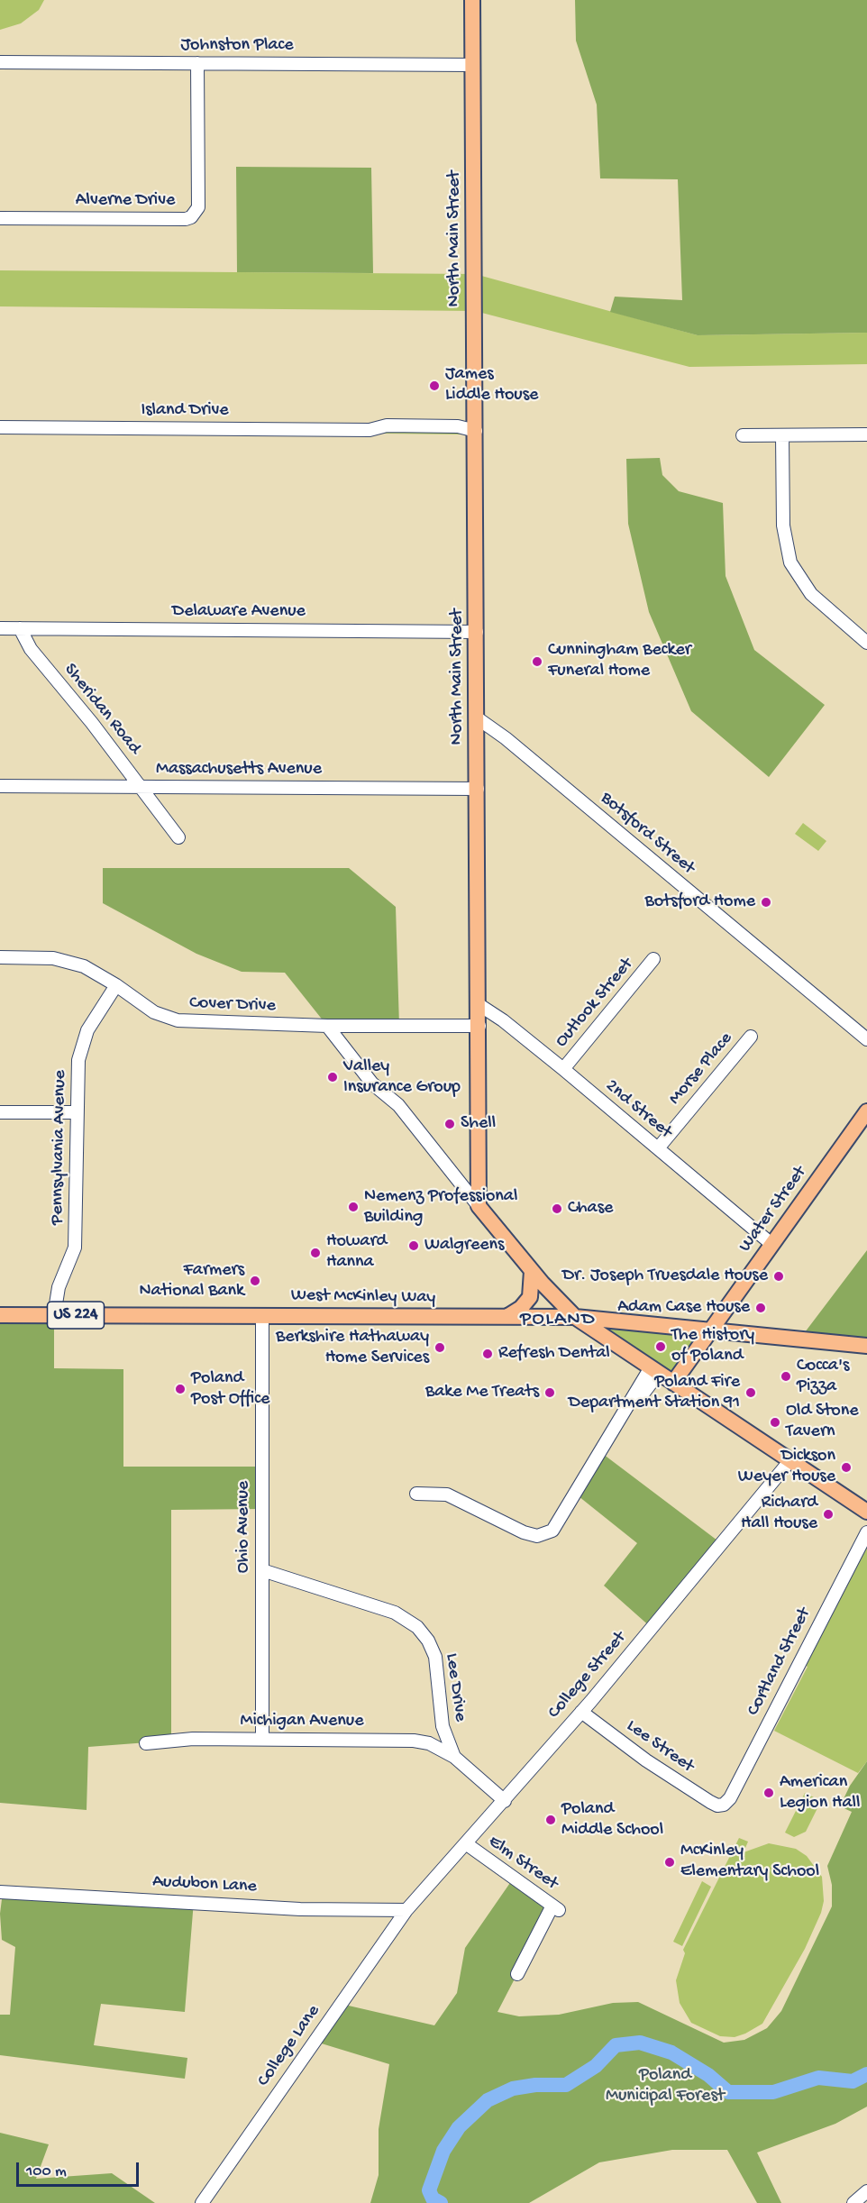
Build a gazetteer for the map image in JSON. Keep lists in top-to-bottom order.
{
  "streets": {
    "main road": [
      "North Main Street",
      "Water Street",
      "West McKinley Way",
      "US 224"
    ],
    "street": [
      "Johnston Place",
      "Alverne Drive",
      "Island Drive",
      "Delaware Avenue",
      "Sheridan Road",
      "Massachusetts Avenue",
      "Botsford Street",
      "Outlook Street",
      "Cover Drive",
      "Morse Place",
      "2nd Street",
      "Pennsylvania Avenue",
      "Ohio Avenue",
      "Cortland Street",
      "College Street",
      "Lee Drive",
      "Michigan Avenue",
      "Lee Street",
      "Elm Street",
      "Audubon Lane",
      "College Lane"
    ]
  },
  "crossings": [
    ["Johnston Place", "Alverne Drive"],
    ["Johnston Place", "North Main Street"],
    ["North Main Street", "Island Drive"],
    ["North Main Street", "Delaware Avenue"],
    ["North Main Street", "Massachusetts Avenue"],
    ["North Main Street", "Botsford Street"],
    ["North Main Street", "Cover Drive"],
    ["North Main Street", "2nd Street"],
    ["Delaware Avenue", "Sheridan Road"],
    ["Sheridan Road", "Massachusetts Avenue"],
    ["Outlook Street", "2nd Street"],
    ["Cover Drive", "Pennsylvania Avenue"],
    ["Morse Place", "2nd Street"],
    ["2nd Street", "Water Street"],
    ["Pennsylvania Avenue", "West McKinley Way"],
    ["Pennsylvania Avenue", "US 224"],
    ["Water Street", "US 224"],
    ["West McKinley Way", "US 224"],
    ["West McKinley Way", "Ohio Avenue"],
    ["Ohio Avenue", "Lee Drive"],
    ["Ohio Avenue", "Michigan Avenue"],
    ["Cortland Street", "Lee Street"],
    ["College Street", "Lee Drive"],
    ["College Street", "Lee Street"],
    ["College Street", "Elm Street"],
    ["College Street", "Audubon Lane"],
    ["College Street", "College Lane"],
    ["Lee Drive", "Michigan Avenue"],
    ["Audubon Lane", "College Lane"]
  ],
  "districts": ["POLAND"],
  "parks": ["Poland Municipal Forest"],
  "places": [
    "James Liddle House",
    "Cunningham Becker Funeral Home",
    "Botsford Home",
    "Valley Insurance Group",
    "Shell",
    "Nemenz Professional Building",
    "Chase",
    "Walgreens",
    "Howard Hanna",
    "Dr. Joseph Truesdale House",
    "Farmers National Bank",
    "Adam Case House",
    "The History of Poland",
    "Berkshire Hathaway Home Services",
    "Refresh Dental",
    "Cocca's Pizza",
    "Poland Post Office",
    "Bake Me Treats",
    "Poland Fire Department Station 91",
    "Old Stone Tavern",
    "Dickson Weyer House",
    "Richard Hall House",
    "American Legion Hall",
    "Poland Middle School",
    "McKinley Elementary School"
  ],
  "scale_bar": "100 m"
}
